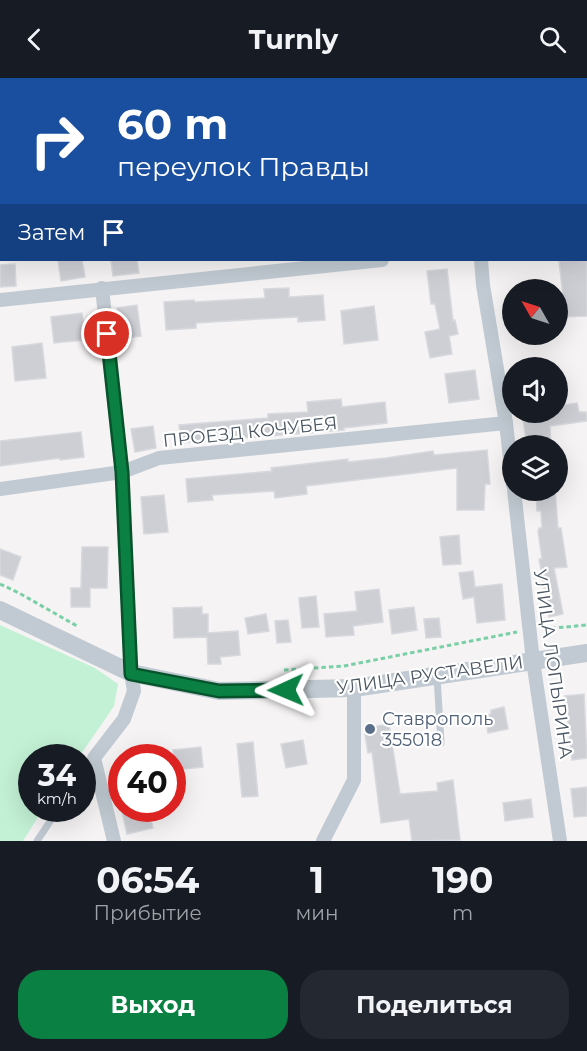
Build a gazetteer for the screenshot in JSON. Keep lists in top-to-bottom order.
{
  "streets": {
    "street": ["ПРОЕЗД КОЧУБЕЯ", "УЛИЦА ЛОПЫРИНА", "УЛИЦА РУСТАВЕЛИ"]
  },
  "crossings": [
    ["УЛИЦА ЛОПЫРИНА", "УЛИЦА РУСТАВЕЛИ"]
  ],
  "places": ["Ставрополь 355018"],
  "north": "top left",
  "page": {
    "header": "Turnly",
    "turn": ["60 m", "переулок Правды"],
    "then": "Затем",
    "speed": "34 km/h",
    "limit": "40",
    "eta": [
      "06:54",
      "Прибытие",
      "1",
      "мин",
      "190",
      "m"
    ],
    "buttons": ["Выход", "Поделиться"]
  }
}
